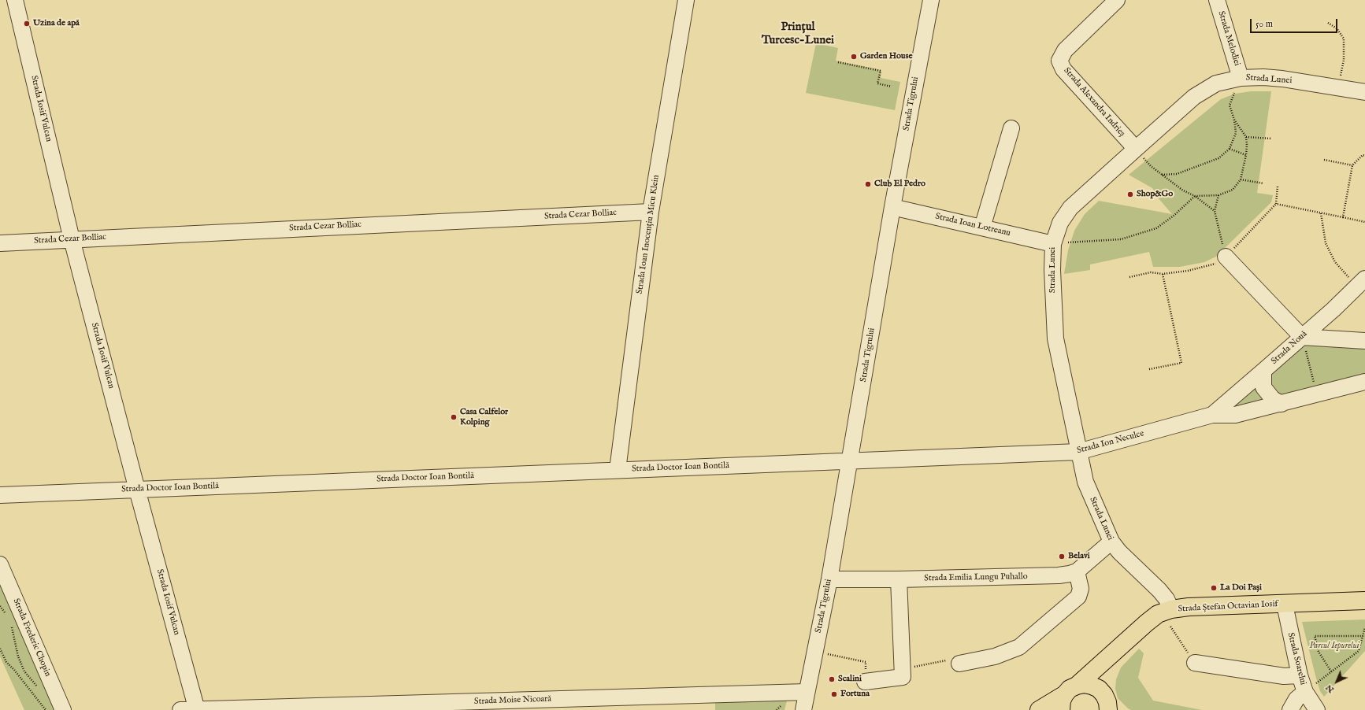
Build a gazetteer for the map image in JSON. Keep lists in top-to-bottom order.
{
  "streets": {
    "main road": ["Strada Ștefan Octavian Iosif"],
    "street": [
      "Strada Melodiei",
      "Strada Lunei",
      "Strada Alexandra Indrieș",
      "Strada Tigrului",
      "Strada Iosif Vulcan",
      "Strada Cezar Bolliac",
      "Strada Ioan Lotreanu",
      "Strada Ioan Inocențiu Micu Klein",
      "Strada Nouă",
      "Strada Ion Neculce",
      "Strada Doctor Ioan Bontilă",
      "Strada Emilia Lungu Puhallo",
      "Strada Frederic Chopin",
      "Strada Soarelui",
      "Strada Moise Nicoară"
    ]
  },
  "crossings": [
    ["Strada Melodiei", "Strada Lunei"],
    ["Strada Lunei", "Strada Alexandra Indrieș"],
    ["Strada Lunei", "Strada Ioan Lotreanu"],
    ["Strada Lunei", "Strada Ion Neculce"],
    ["Strada Lunei", "Strada Emilia Lungu Puhallo"],
    ["Strada Lunei", "Strada Ștefan Octavian Iosif"],
    ["Strada Tigrului", "Strada Ioan Lotreanu"],
    ["Strada Tigrului", "Strada Ion Neculce"],
    ["Strada Tigrului", "Strada Doctor Ioan Bontilă"],
    ["Strada Tigrului", "Strada Emilia Lungu Puhallo"],
    ["Strada Tigrului", "Strada Moise Nicoară"],
    ["Strada Iosif Vulcan", "Strada Cezar Bolliac"],
    ["Strada Iosif Vulcan", "Strada Doctor Ioan Bontilă"],
    ["Strada Iosif Vulcan", "Strada Moise Nicoară"],
    ["Strada Cezar Bolliac", "Strada Ioan Inocențiu Micu Klein"],
    ["Strada Ioan Inocențiu Micu Klein", "Strada Doctor Ioan Bontilă"],
    ["Strada Nouă", "Strada Ion Neculce"],
    ["Strada Ion Neculce", "Strada Doctor Ioan Bontilă"],
    ["Strada Ștefan Octavian Iosif", "Strada Soarelui"]
  ],
  "districts": ["Prințul Turcesc-Lunei"],
  "parks": ["Parcul Iepurelui"],
  "places": [
    "Uzina de apă",
    "Garden House",
    "Club El Pedro",
    "Shop&Go",
    "Casa Calfelor Kolping",
    "Belavi",
    "La Doi Pași",
    "Scalini",
    "Fortuna"
  ],
  "scale_bar": "50 m",
  "north": "bottom left"
}
